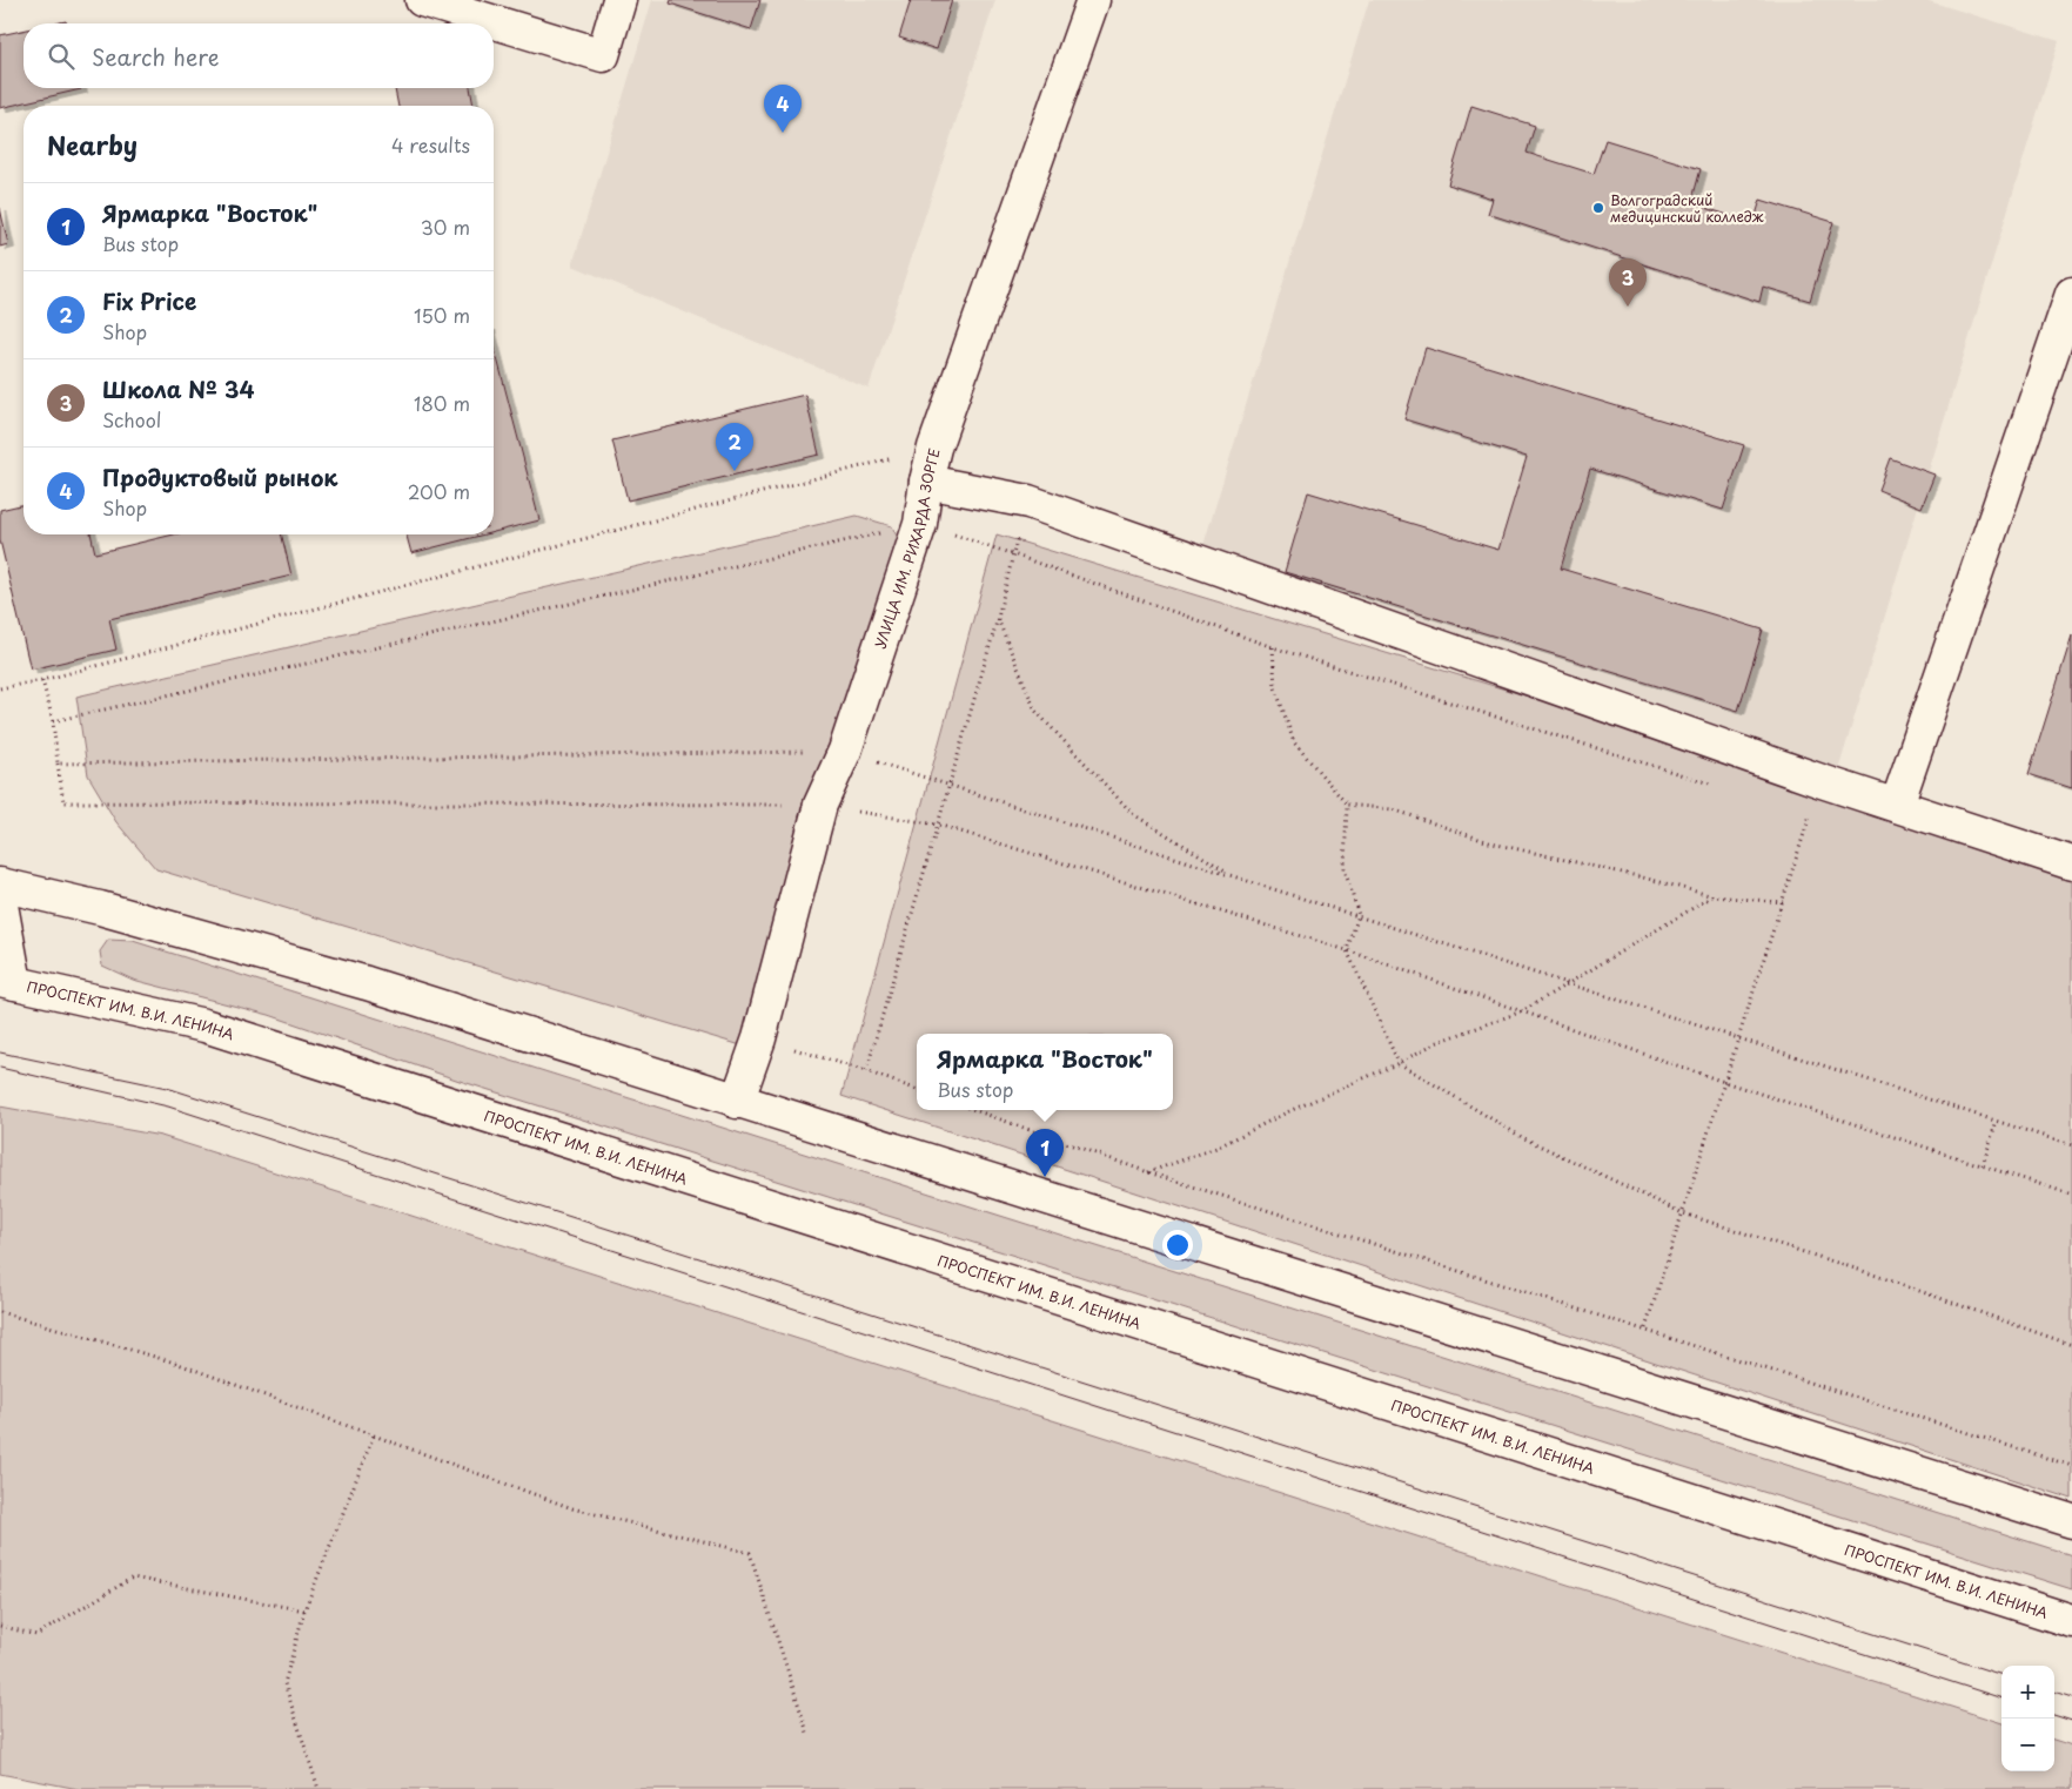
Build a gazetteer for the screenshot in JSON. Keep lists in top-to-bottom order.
{
  "streets": {
    "main road": ["УЛИЦА ИМ. РИХАРДА ЗОРГЕ", "ПРОСПЕКТ ИМ. В.И. ЛЕНИНА"]
  },
  "places": ["Волгоградский медицинский колледж"],
  "page": {
    "search": "Search here",
    "pins": [
      "4",
      "3",
      "2",
      "1"
    ],
    "heading": ["Nearby", "4 results"],
    "list": [
      {
        "mark": "1",
        "name": "Ярмарка \"Восток\"",
        "note": "Bus stop",
        "value": "30 m"
      },
      {
        "mark": "2",
        "name": "Fix Price",
        "note": "Shop",
        "value": "150 m"
      },
      {
        "mark": "3",
        "name": "Школа № 34",
        "note": "School",
        "value": "180 m"
      },
      {
        "mark": "4",
        "name": "Продуктовый рынок",
        "note": "Shop",
        "value": "200 m"
      }
    ],
    "popup": ["Ярмарка \"Восток\"", "Bus stop"],
    "map_buttons": ["+", "−"]
  }
}
